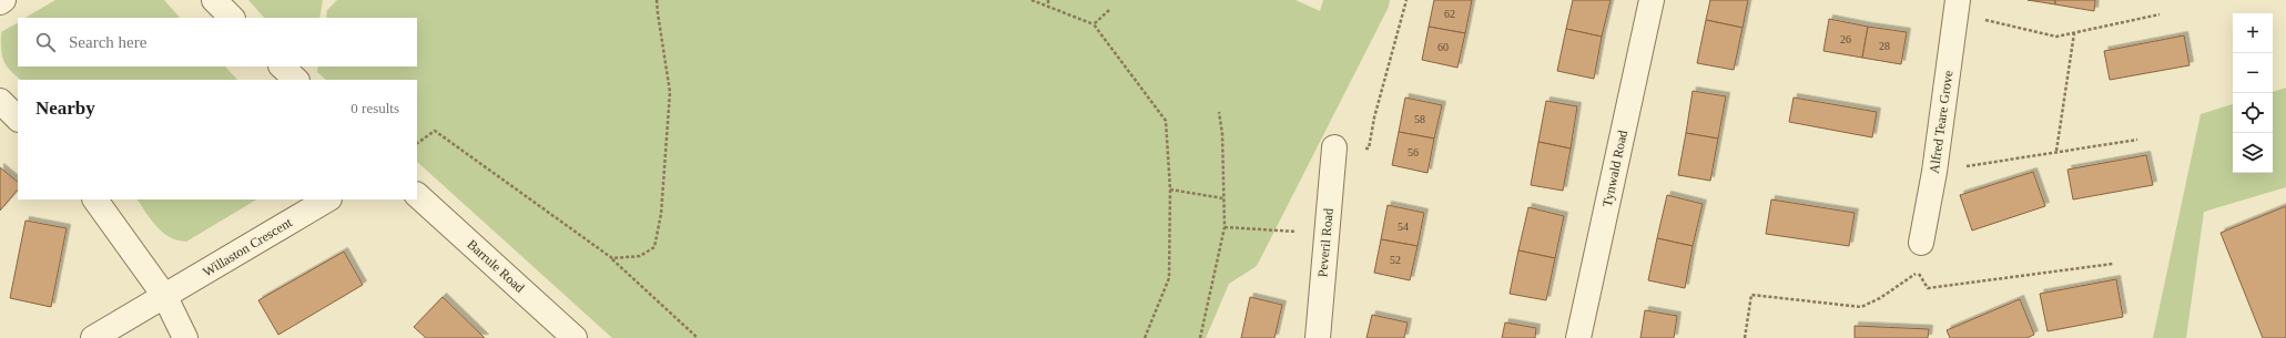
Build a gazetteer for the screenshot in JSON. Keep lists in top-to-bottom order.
{
  "streets": {
    "street": [
      "Alfred Teare Grove",
      "Tynwald Road",
      "Peveril Road",
      "Willaston Crescent",
      "Barrule Road"
    ]
  },
  "house_numbers": [
    "62",
    "26",
    "28",
    "60",
    "58",
    "56",
    "54",
    "52"
  ],
  "page": {
    "map_buttons": ["+", "−"],
    "search": "Search here",
    "heading": ["Nearby", "0 results"]
  }
}
